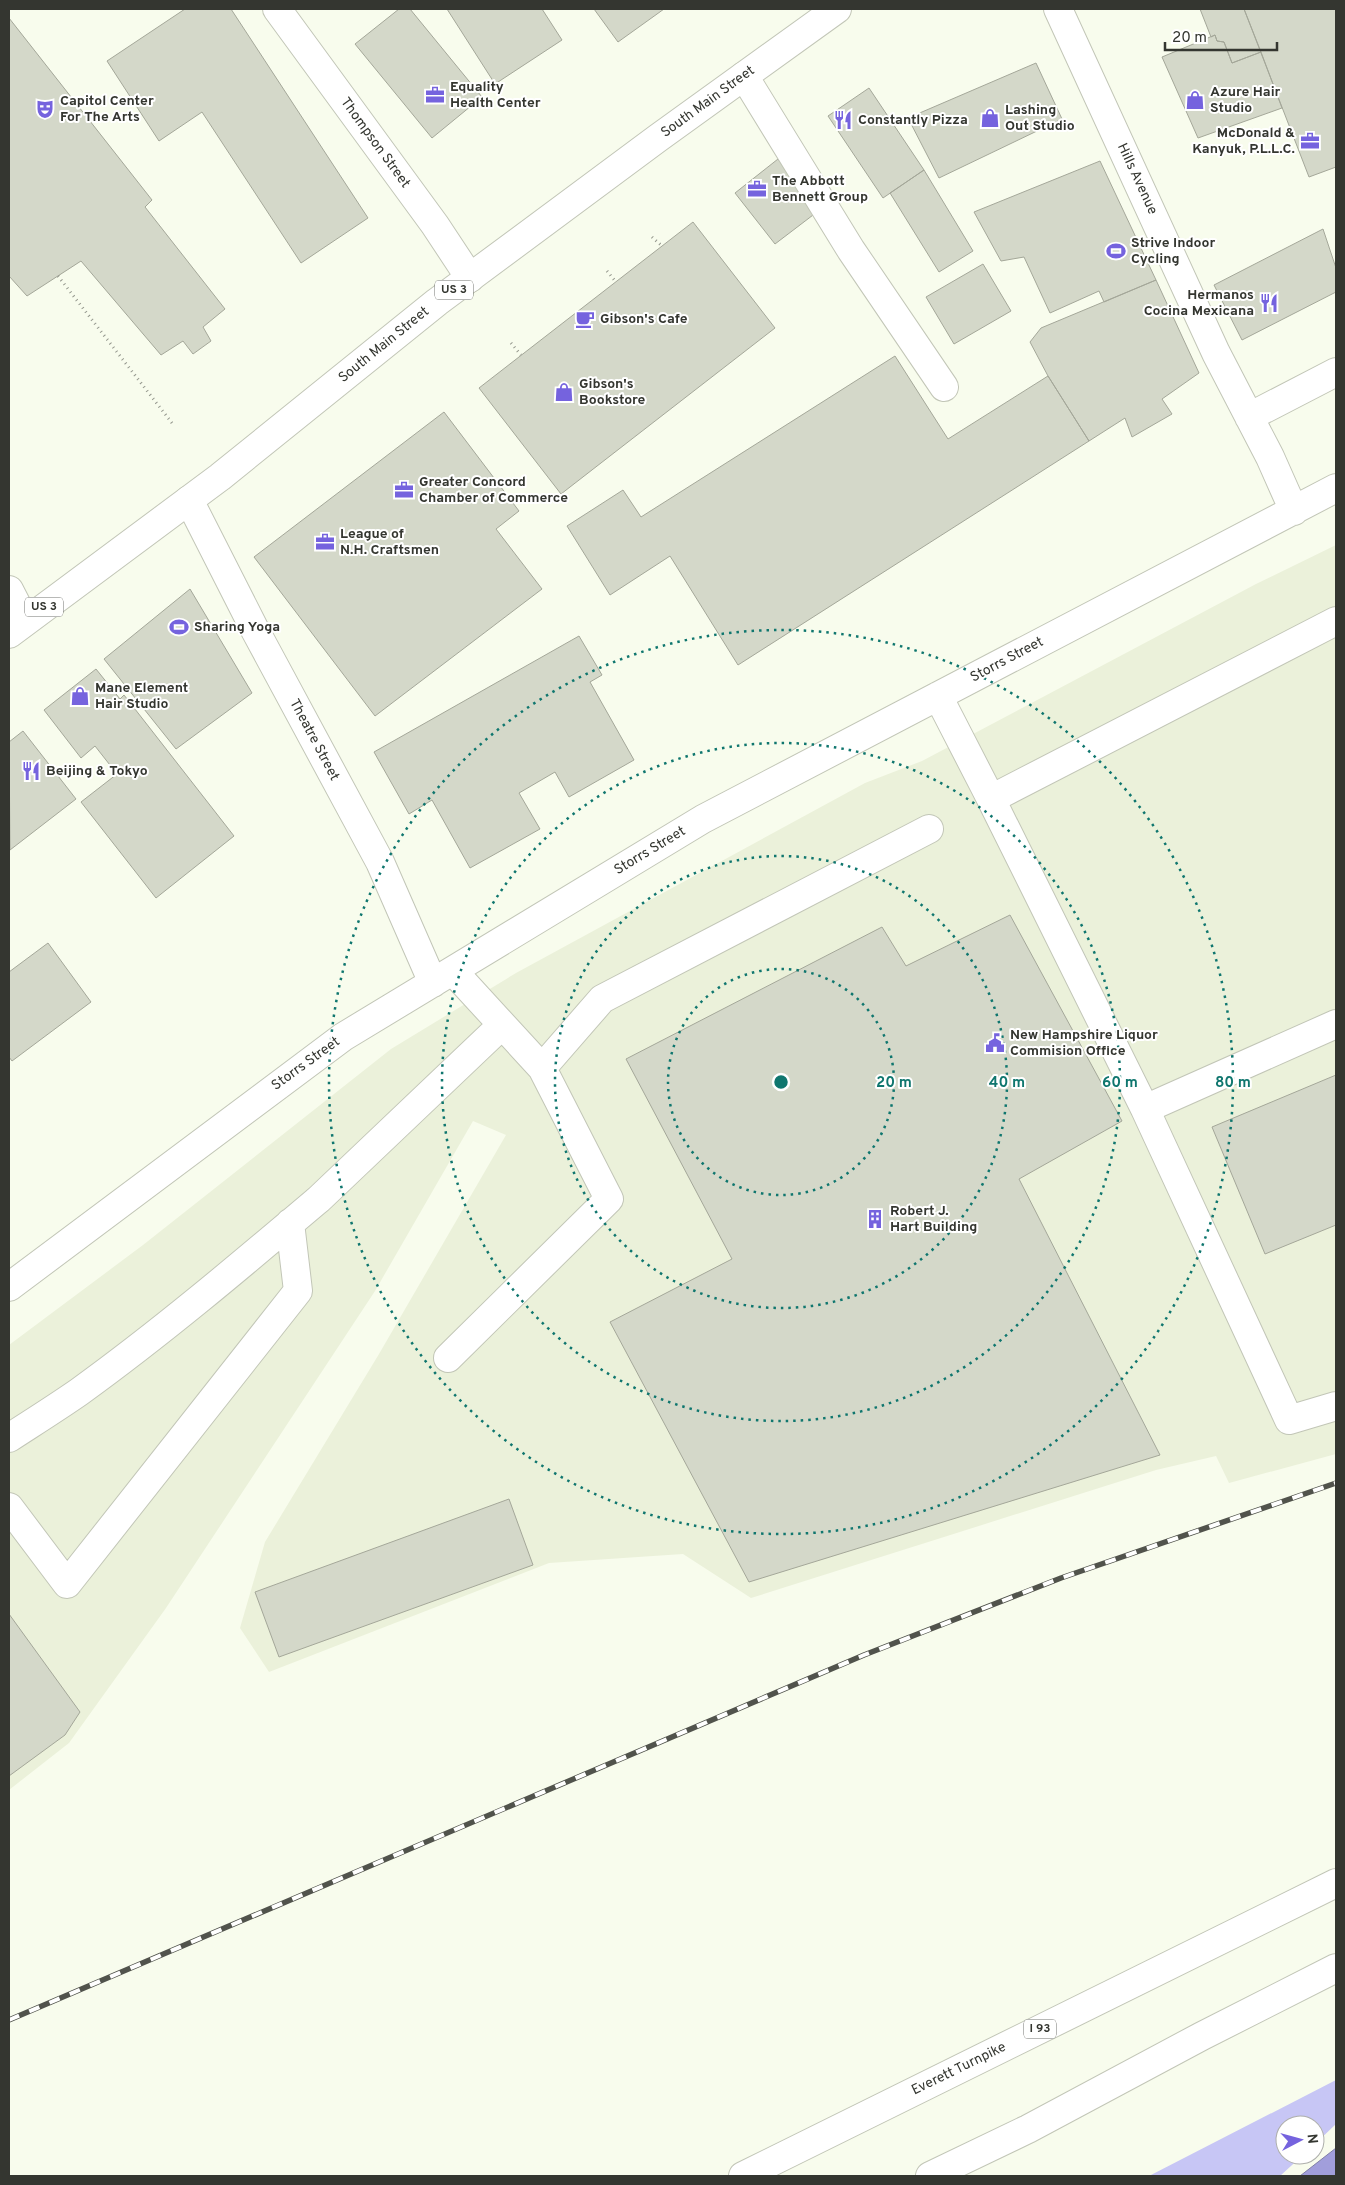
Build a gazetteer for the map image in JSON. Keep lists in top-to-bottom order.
{
  "streets": {
    "main road": [
      "South Main Street",
      "Thompson Street",
      "Hills Avenue",
      "US 3",
      "Storrs Street",
      "Theatre Street",
      "I 93",
      "Everett Turnpike"
    ]
  },
  "crossings": [
    ["South Main Street", "Thompson Street"],
    ["South Main Street", "Theatre Street"],
    ["Hills Avenue", "Storrs Street"],
    ["Storrs Street", "Theatre Street"]
  ],
  "places": {
    "office": [
      "Equality Health Center",
      "McDonald & Kanyuk, P.L.L.C.",
      "The Abbott Bennett Group",
      "Greater Concord Chamber of Commerce",
      "League of N.H. Craftsmen"
    ],
    "shop": [
      "Azure Hair Studio",
      "Lashing Out Studio",
      "Gibson's Bookstore",
      "Mane Element Hair Studio"
    ],
    "theatre": ["Capitol Center For The Arts"],
    "restaurant": ["Constantly Pizza", "Hermanos Cocina Mexicana", "Beijing & Tokyo"],
    "sports": ["Strive Indoor Cycling", "Sharing Yoga"],
    "cafe": ["Gibson's Cafe"],
    "public building": ["New Hampshire Liquor Commision Office"],
    "building": ["Robert J. Hart Building"]
  },
  "scale_bar": "20 m",
  "north": "right",
  "rings": [
    "20 m",
    "40 m",
    "60 m",
    "80 m"
  ]
}
